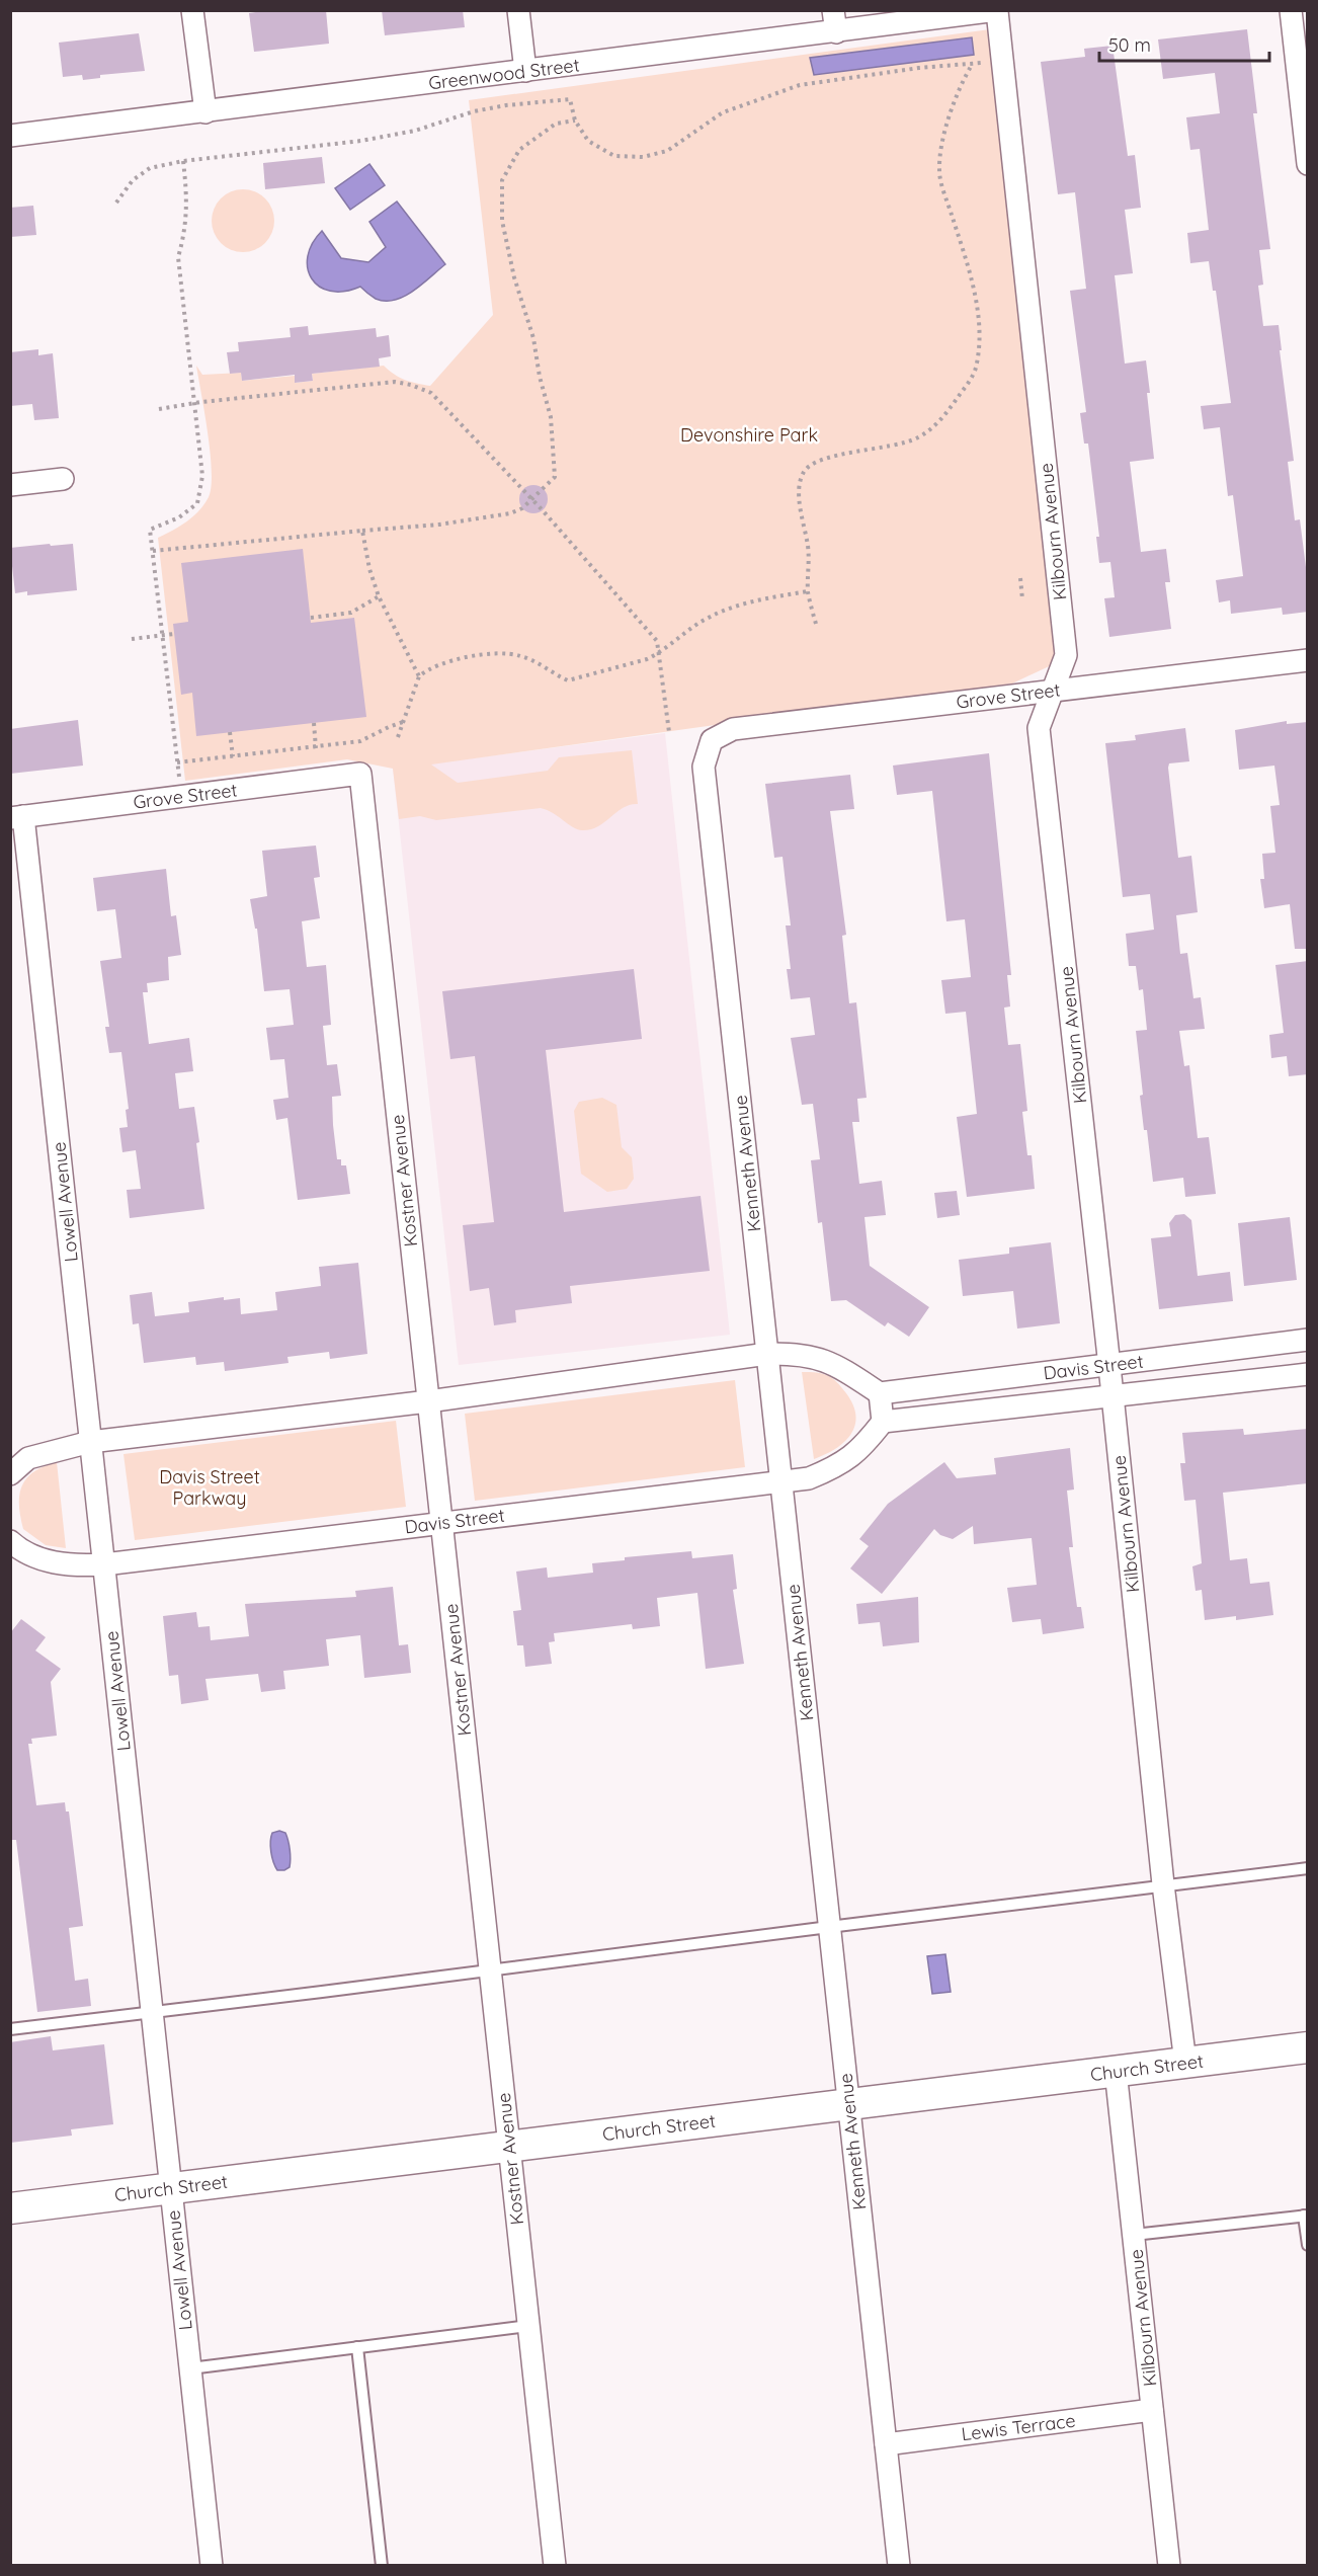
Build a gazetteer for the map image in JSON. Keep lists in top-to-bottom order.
{
  "streets": {
    "street": [
      "Greenwood Street",
      "Kilbourn Avenue",
      "Grove Street",
      "Kenneth Avenue",
      "Kostner Avenue",
      "Lowell Avenue",
      "Davis Street",
      "Church Street",
      "Lewis Terrace"
    ]
  },
  "crossings": [
    ["Greenwood Street", "Kilbourn Avenue"],
    ["Kilbourn Avenue", "Grove Street"],
    ["Kilbourn Avenue", "Davis Street"],
    ["Kilbourn Avenue", "Church Street"],
    ["Kilbourn Avenue", "Lewis Terrace"],
    ["Grove Street", "Kenneth Avenue"],
    ["Grove Street", "Kostner Avenue"],
    ["Grove Street", "Lowell Avenue"],
    ["Kenneth Avenue", "Davis Street"],
    ["Kenneth Avenue", "Church Street"],
    ["Kenneth Avenue", "Lewis Terrace"],
    ["Kostner Avenue", "Davis Street"],
    ["Kostner Avenue", "Church Street"],
    ["Lowell Avenue", "Davis Street"],
    ["Lowell Avenue", "Church Street"]
  ],
  "parks": ["Devonshire Park", "Davis Street Parkway"],
  "scale_bar": "50 m"
}
